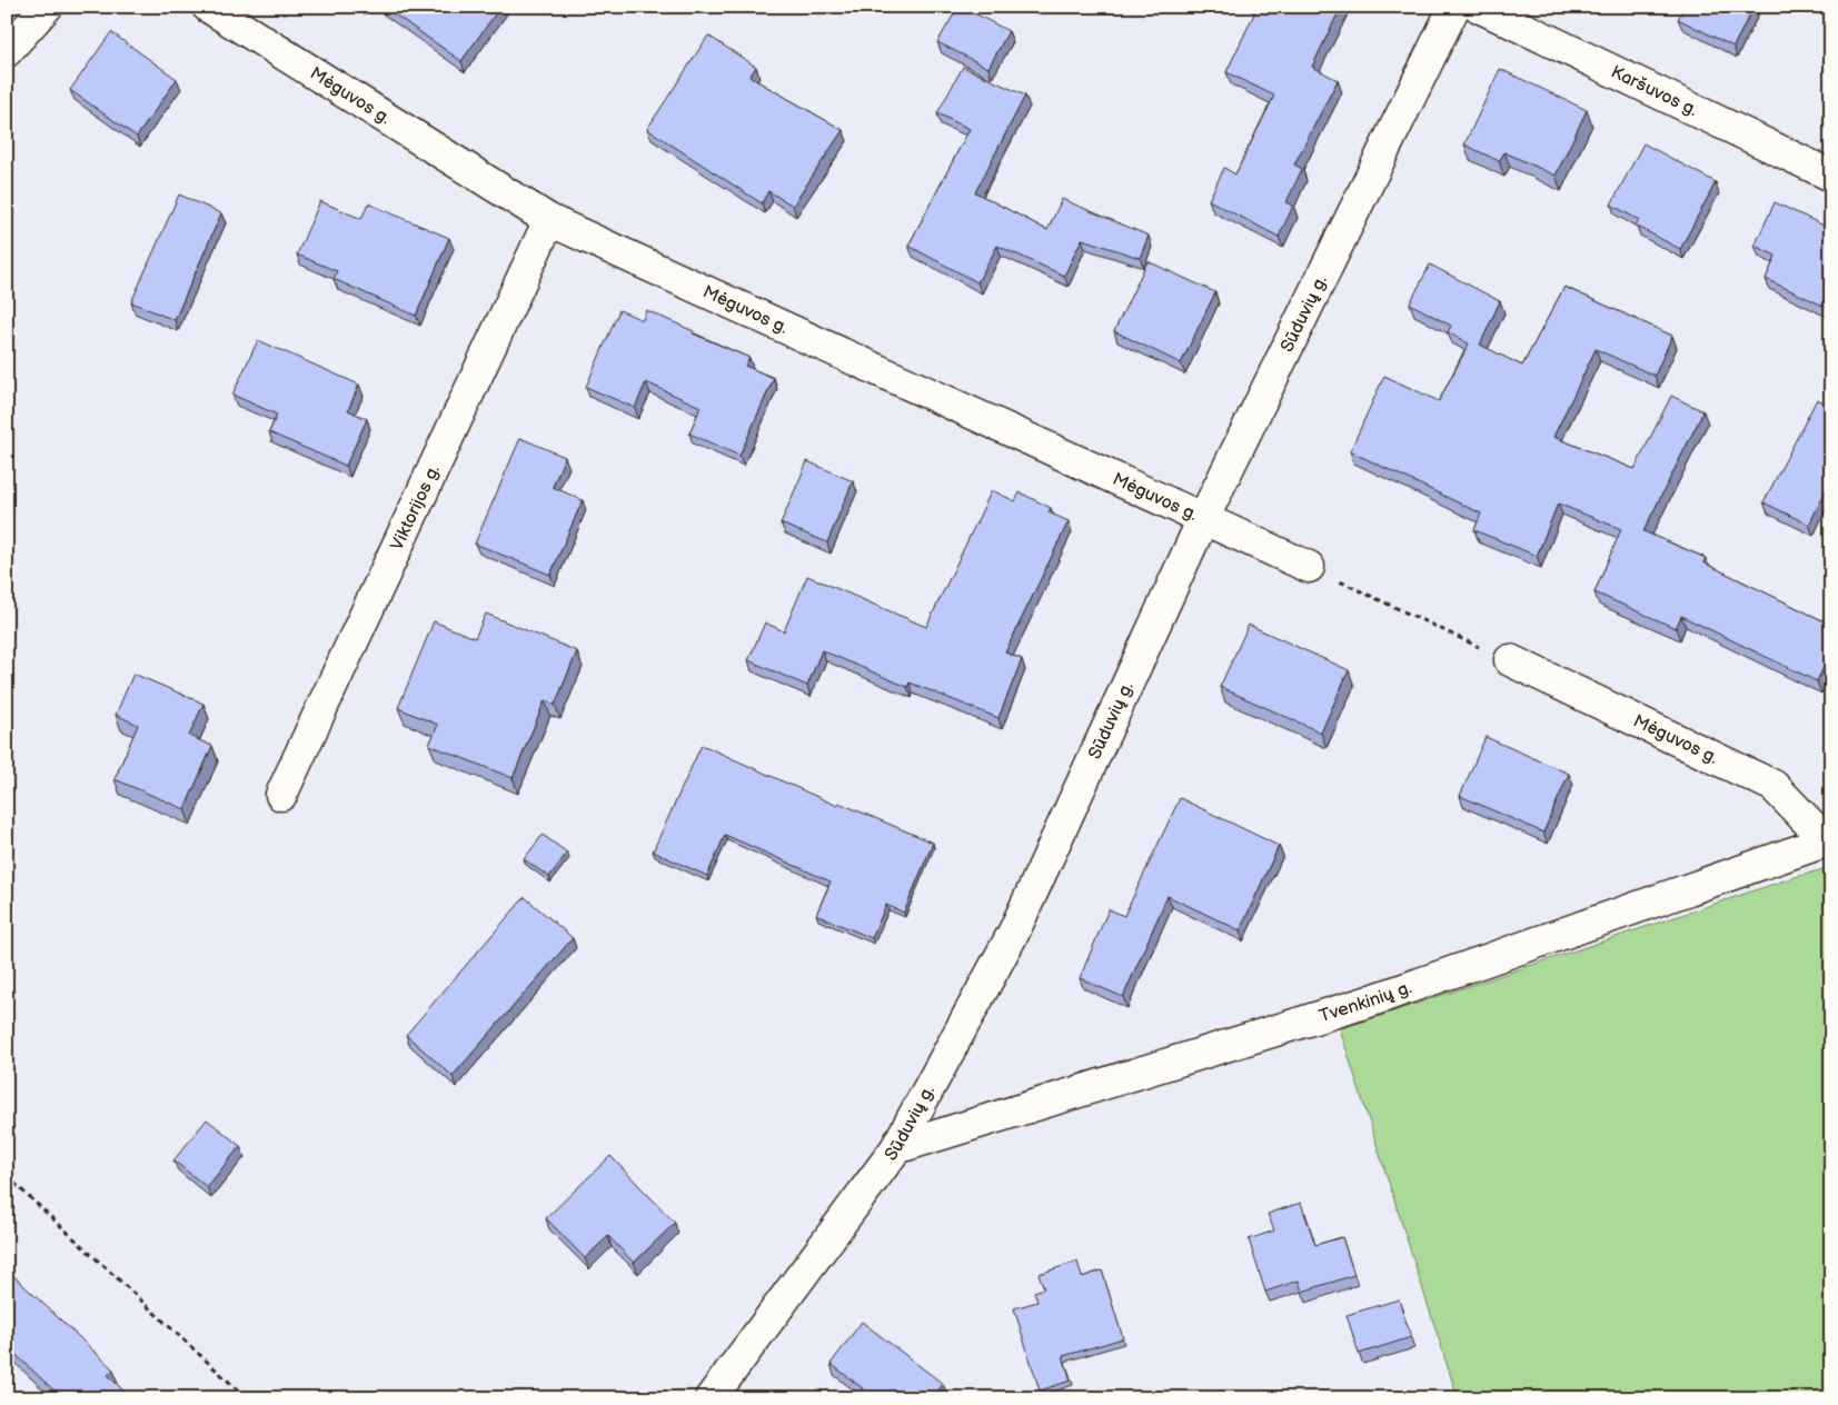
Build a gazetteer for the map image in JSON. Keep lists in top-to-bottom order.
{
  "streets": {
    "street": [
      "Karšuvos g.",
      "Mėguvos g.",
      "Sūduvių g.",
      "Viktorijos g.",
      "Tvenkinių g."
    ]
  },
  "crossings": [
    ["Mėguvos g.", "Sūduvių g."],
    ["Mėguvos g.", "Viktorijos g."],
    ["Mėguvos g.", "Tvenkinių g."],
    ["Sūduvių g.", "Tvenkinių g."]
  ]
}
